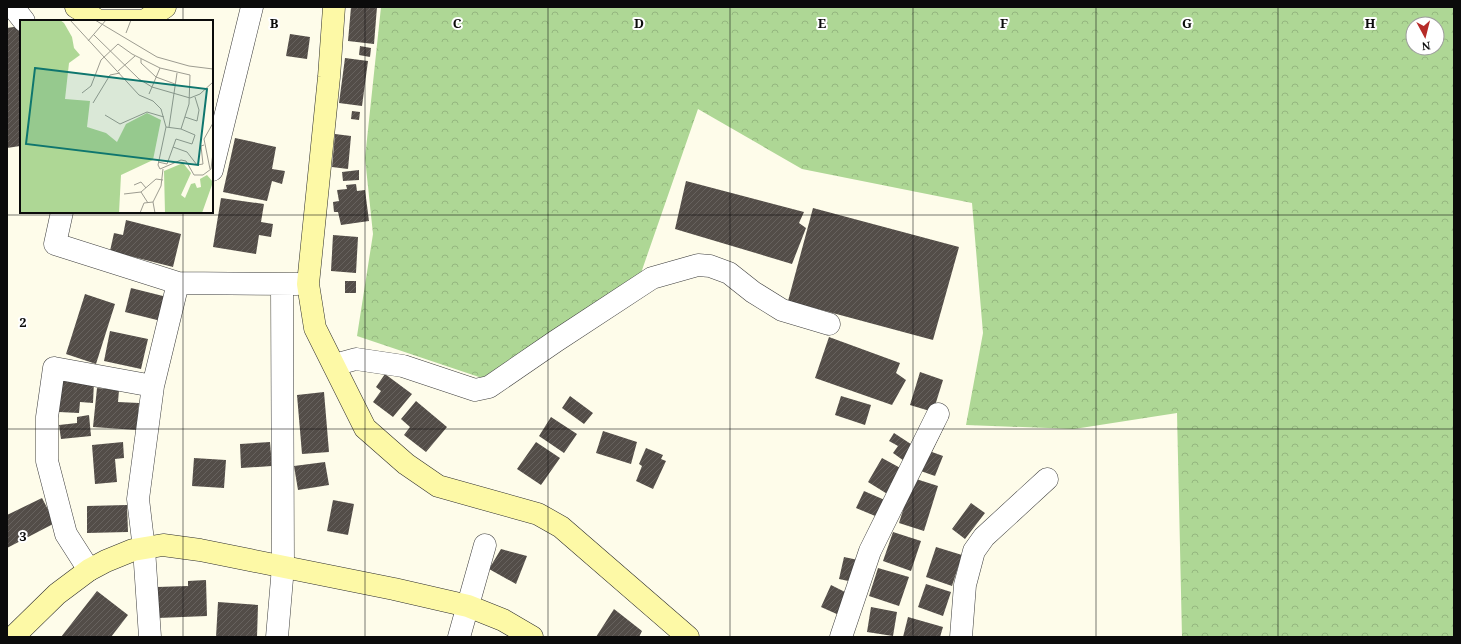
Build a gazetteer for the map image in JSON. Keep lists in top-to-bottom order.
{
  "north": "bottom",
  "grid": {
    "columns": [
      "B",
      "C",
      "D",
      "E",
      "F",
      "G",
      "H"
    ],
    "rows": ["2", "3"]
  }
}
